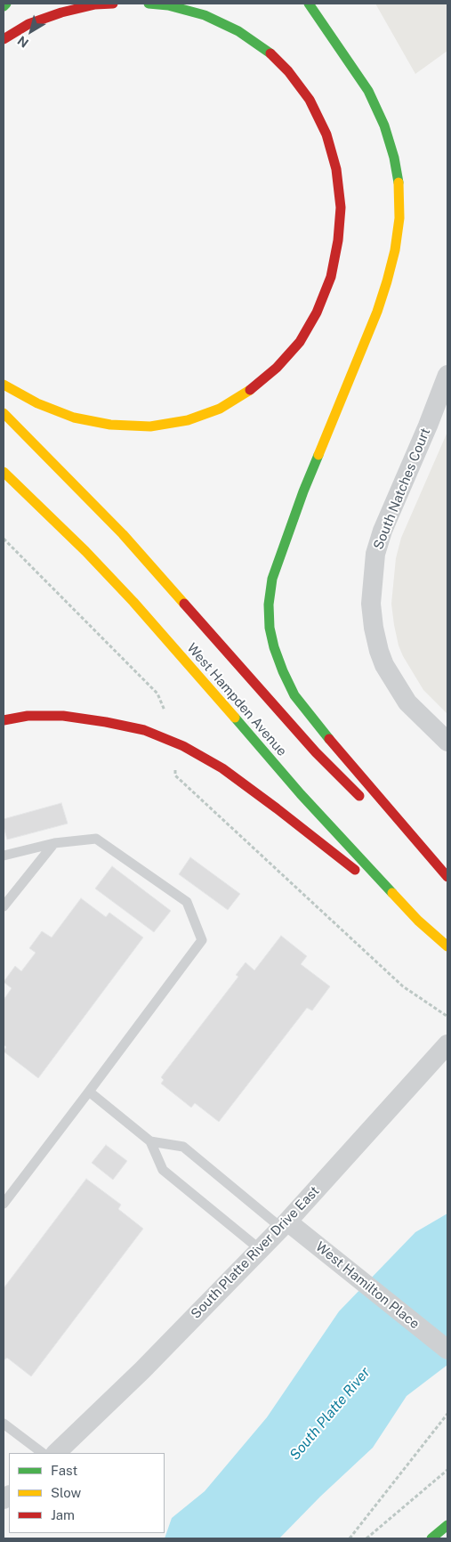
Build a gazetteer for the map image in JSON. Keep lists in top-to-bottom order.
{
  "streets": {
    "main road": ["West Hampden Avenue"],
    "street": ["South Natches Court", "South Platte River Drive East", "West Hamilton Place"]
  },
  "crossings": [
    ["South Platte River Drive East", "West Hamilton Place"]
  ],
  "water": ["South Platte River"],
  "legend": ["Fast", "Slow", "Jam"],
  "north": "bottom left"
}
